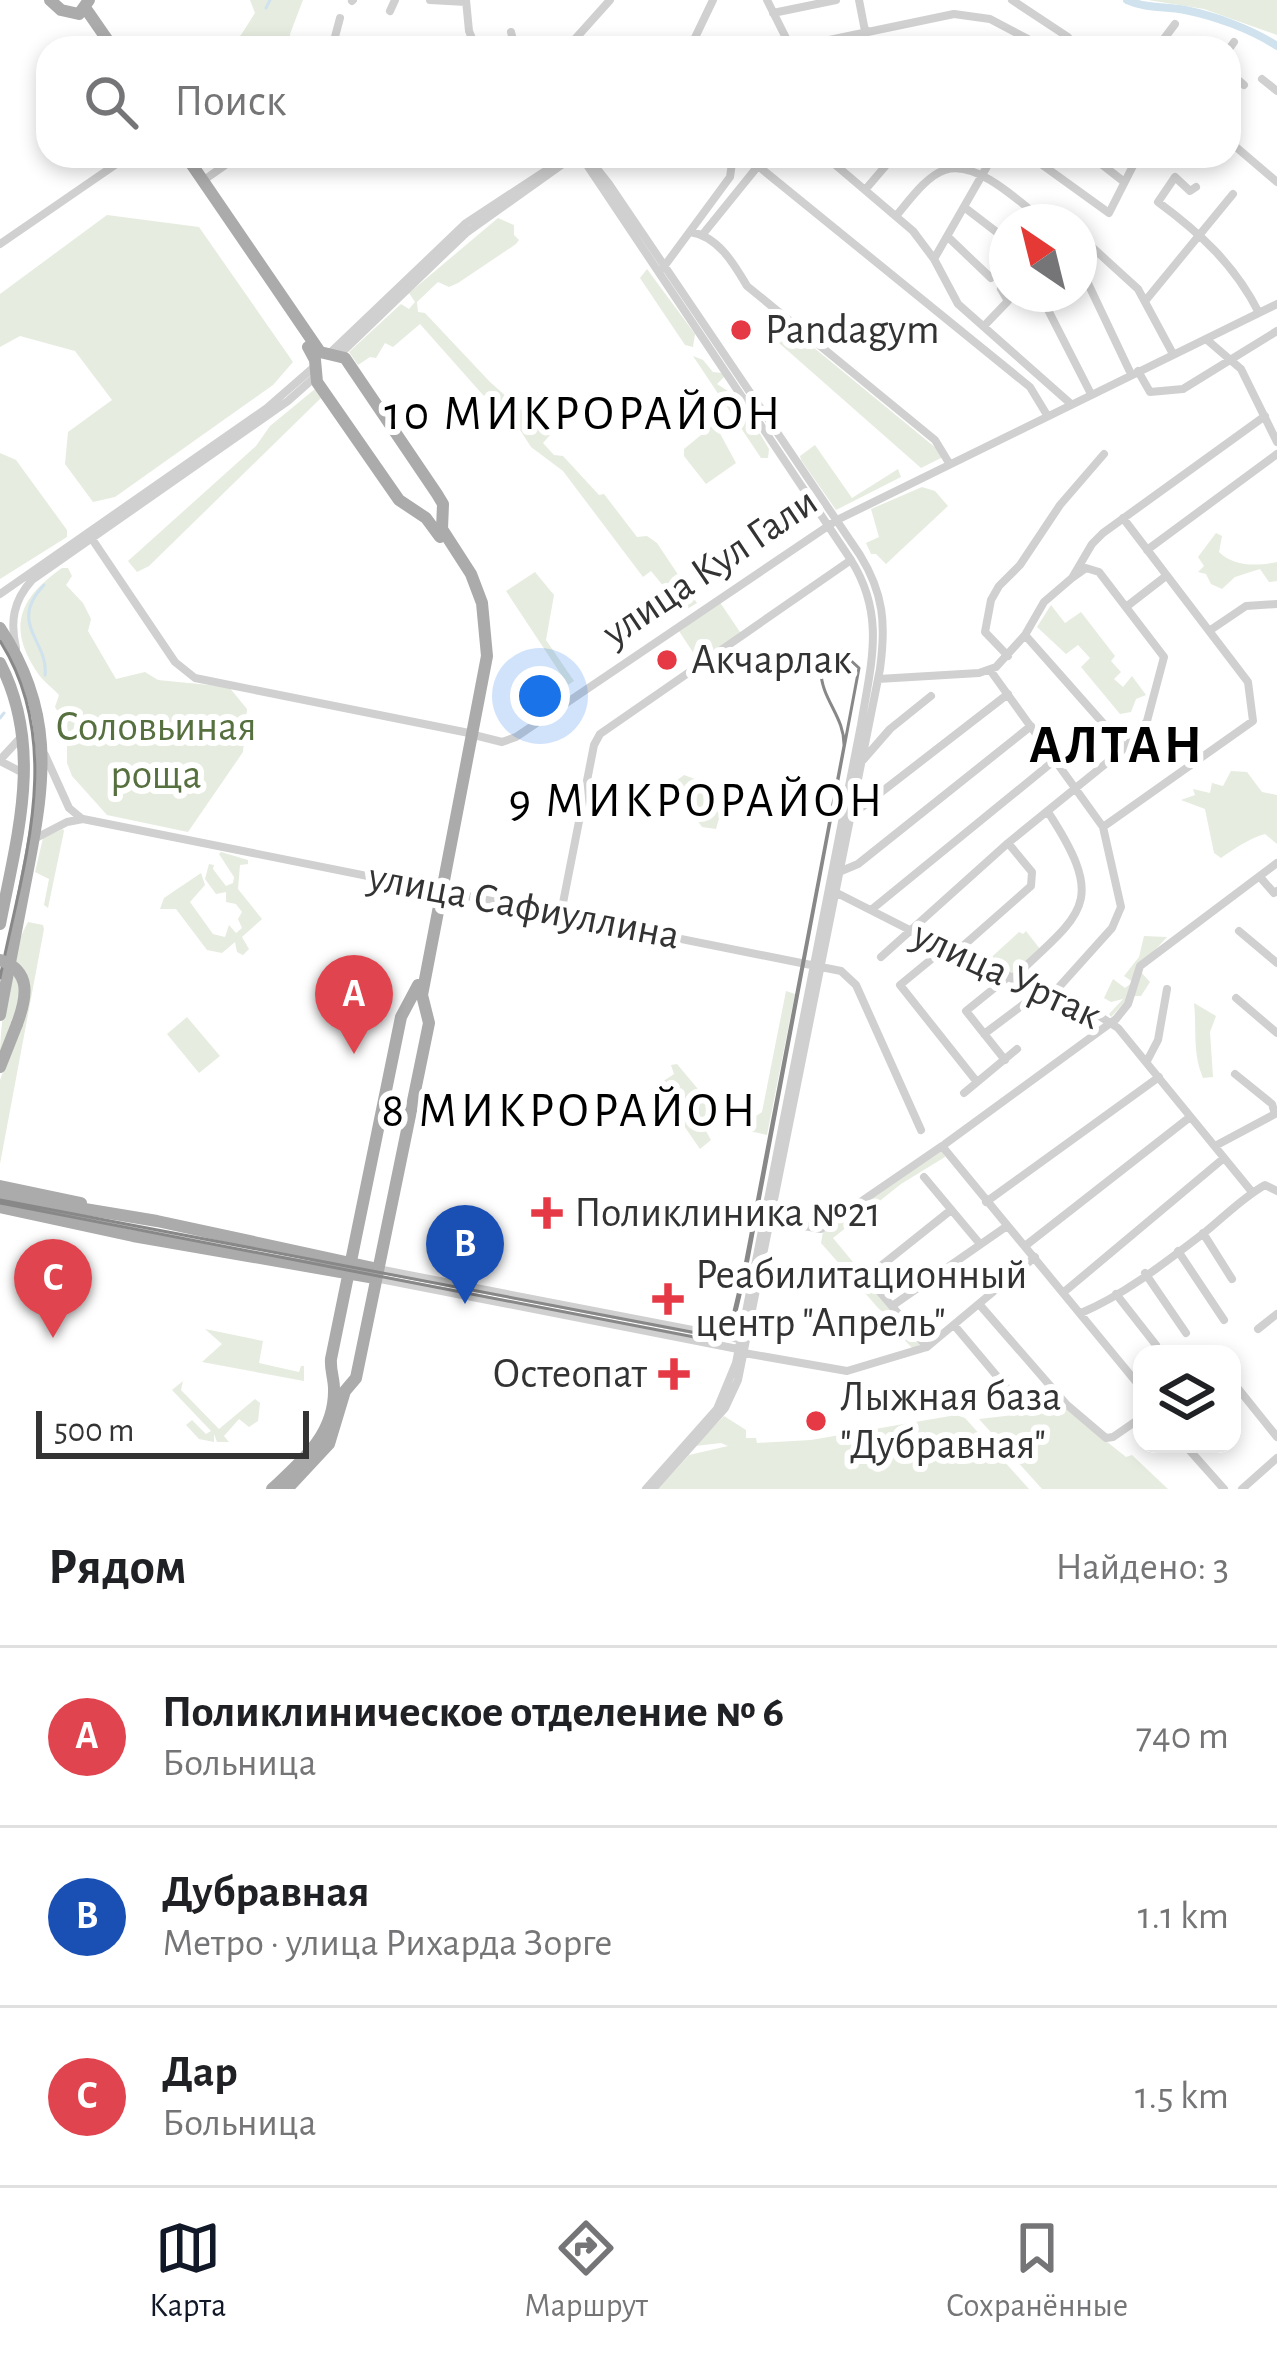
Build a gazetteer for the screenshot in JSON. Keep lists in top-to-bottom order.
{
  "streets": {
    "street": ["улица Кул Гали", "улица Сафиуллина", "улица Уртак"]
  },
  "crossings": [
    ["улица Кул Гали", "улица Сафиуллина"]
  ],
  "districts": [
    "10 МИКРОРАЙОН",
    "АЛТАН",
    "9 МИКРОРАЙОН",
    "8 МИКРОРАЙОН"
  ],
  "parks": ["Соловьиная роща"],
  "places": {
    "other": ["Pandagym", "Акчарлак", "Лыжная база \"Дубравная\""],
    "health": ["Поликлиника №21", "Реабилитационный центр \"Апрель\"", "Остеопат"]
  },
  "scale_bar": "500 m",
  "north": "top left",
  "page": {
    "search": "Поиск",
    "pins": ["A", "B", "C"],
    "scale": "500 m",
    "heading": ["Рядом", "Найдено: 3"],
    "list": [
      {
        "mark": "A",
        "name": "Поликлиническое отделение № 6",
        "note": "Больница",
        "value": "740 m"
      },
      {
        "mark": "B",
        "name": "Дубравная",
        "note": "Метро · улица Рихарда Зорге",
        "value": "1.1 km"
      },
      {
        "mark": "C",
        "name": "Дар",
        "note": "Больница",
        "value": "1.5 km"
      }
    ],
    "nav": ["Карта", "Маршрут", "Сохранённые"]
  }
}
